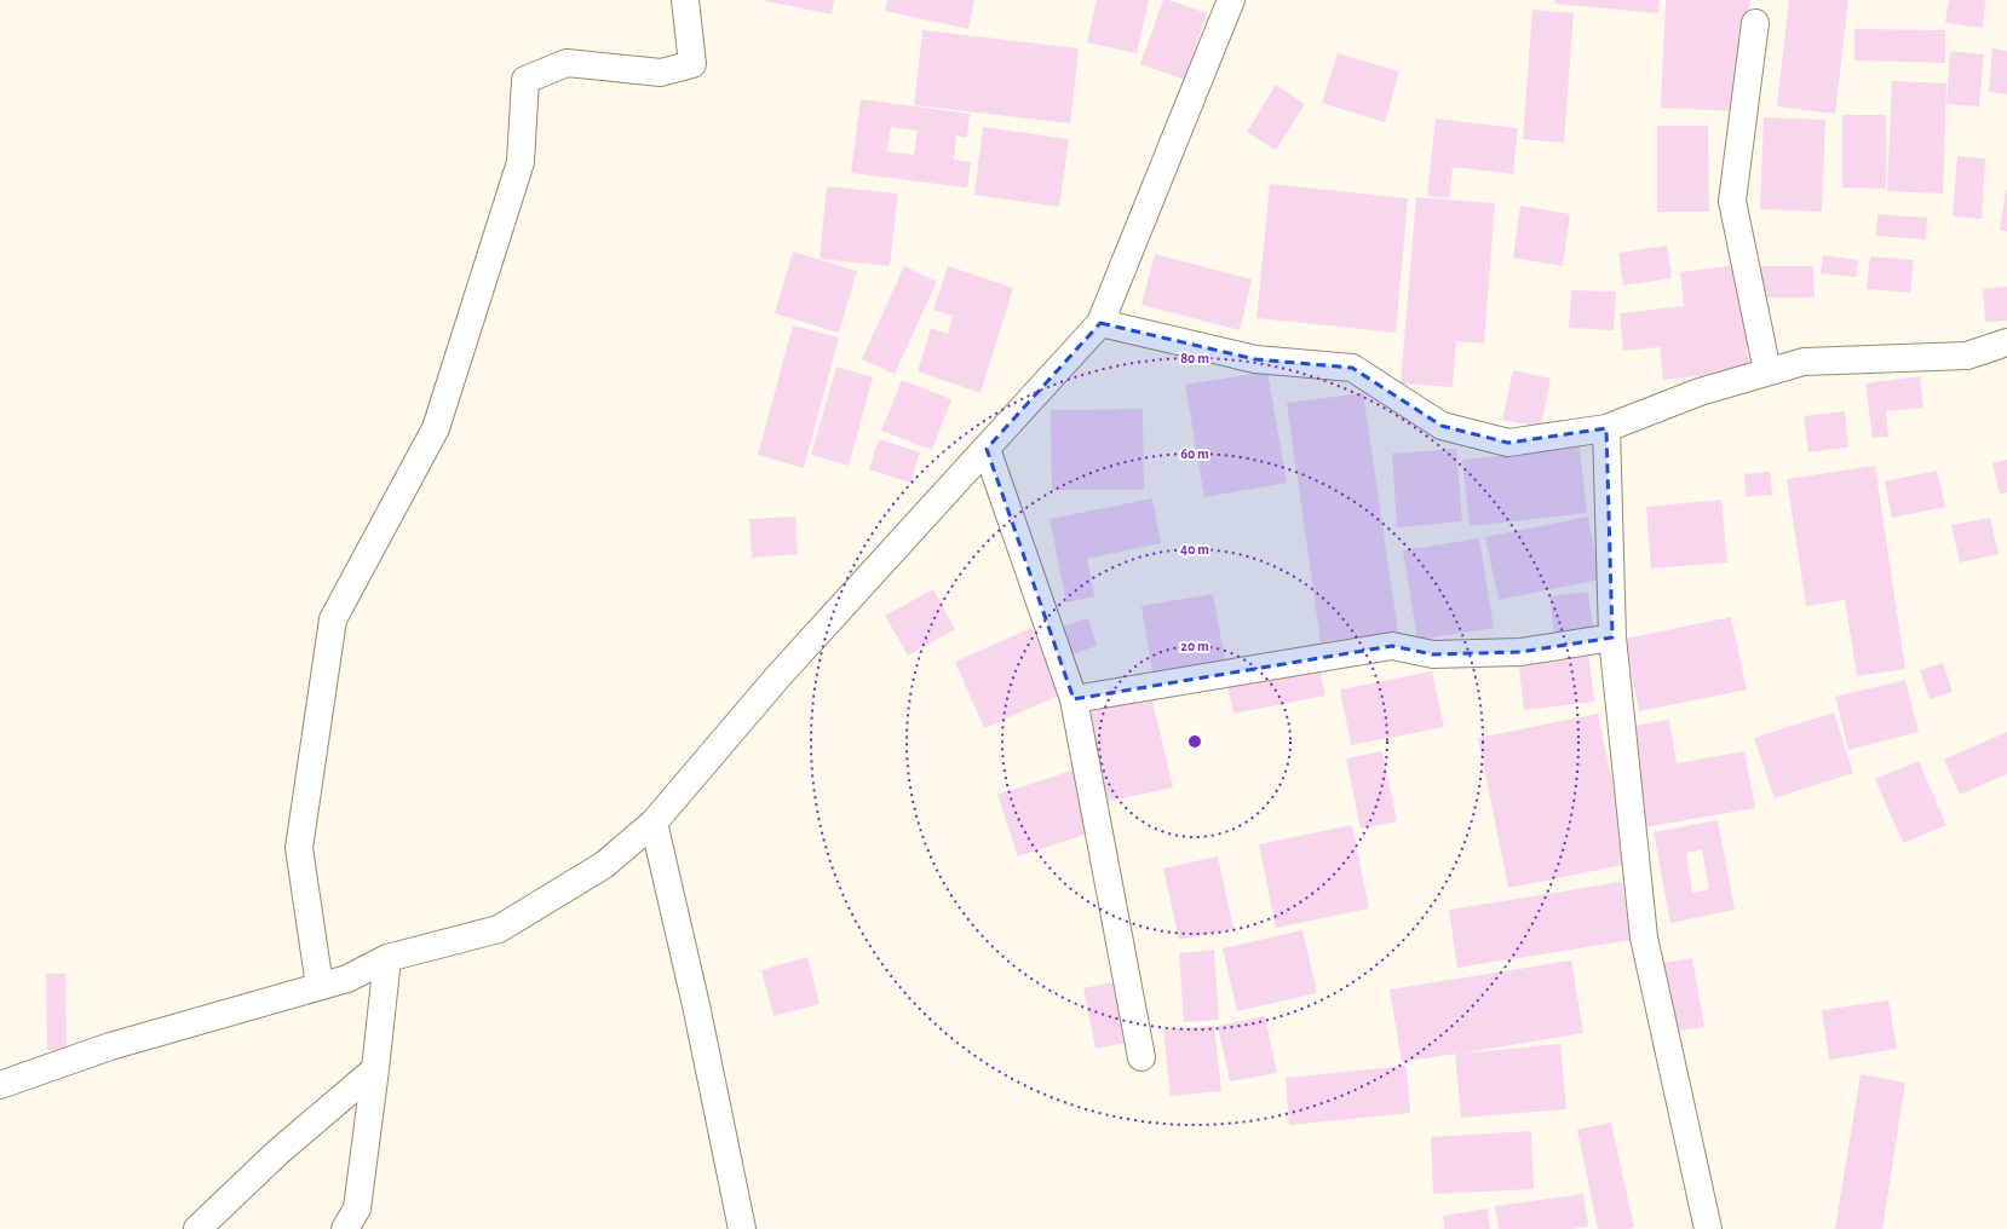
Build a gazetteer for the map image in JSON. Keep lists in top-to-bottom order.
{
  "rings": [
    "80 m",
    "60 m",
    "40 m",
    "20 m"
  ]
}
